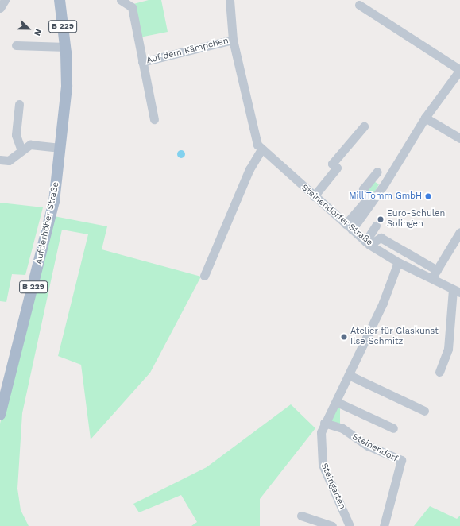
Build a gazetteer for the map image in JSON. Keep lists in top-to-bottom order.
{
  "streets": {
    "main road": ["B 229", "Aufderhöher Straße"],
    "street": [
      "Auf dem Kämpchen",
      "Steinendorfer Straße",
      "Steinendorf",
      "Steingarten"
    ]
  },
  "crossings": [
    ["Auf dem Kämpchen", "Steinendorfer Straße"],
    ["Steinendorfer Straße", "Steingarten"],
    ["Steinendorf", "Steingarten"]
  ],
  "places": ["MilliTomm GmbH", "Euro-Schulen Solingen", "Atelier für Glaskunst Ilse Schmitz"],
  "north": "right"
}
